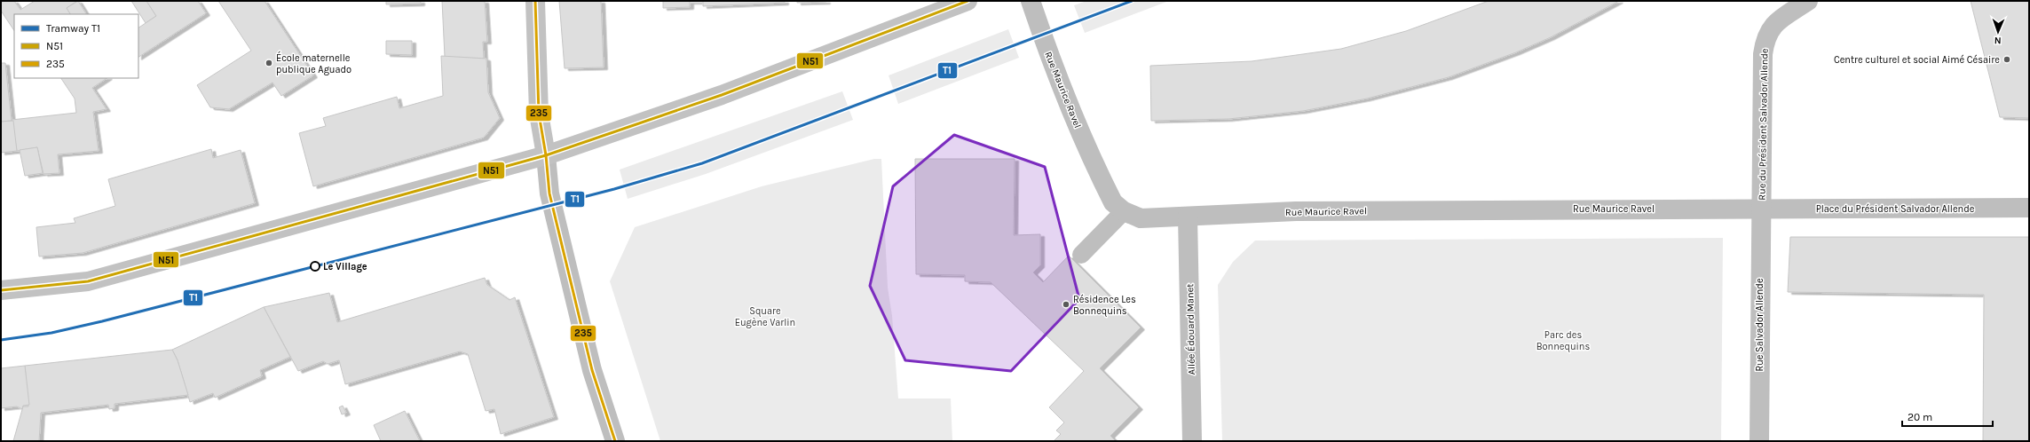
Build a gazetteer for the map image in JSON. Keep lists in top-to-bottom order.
{
  "streets": {
    "street": [
      "Rue Maurice Ravel",
      "Rue du Président Salvador Allende",
      "Place du Président Salvador Allende",
      "Rue Salvador Allende",
      "Allée Édouard Manet"
    ]
  },
  "crossings": [
    ["Rue Maurice Ravel", "Rue du Président Salvador Allende"],
    ["Rue Maurice Ravel", "Place du Président Salvador Allende"],
    ["Rue Maurice Ravel", "Rue Salvador Allende"],
    ["Rue Maurice Ravel", "Allée Édouard Manet"],
    ["Rue du Président Salvador Allende", "Place du Président Salvador Allende"],
    ["Rue du Président Salvador Allende", "Rue Salvador Allende"],
    ["Place du Président Salvador Allende", "Rue Salvador Allende"]
  ],
  "parks": ["Square Eugène Varlin", "Parc des Bonnequins"],
  "places": [
    "Centre culturel et social Aimé Césaire",
    "École maternelle publique Aguado",
    "Le Village",
    "Résidence Les Bonnequins"
  ],
  "lines": ["tram line T1", "transit line N51", "transit line 235"],
  "legend": ["Tramway T1", "N51", "235"],
  "scale_bar": "20 m",
  "north": "bottom"
}
